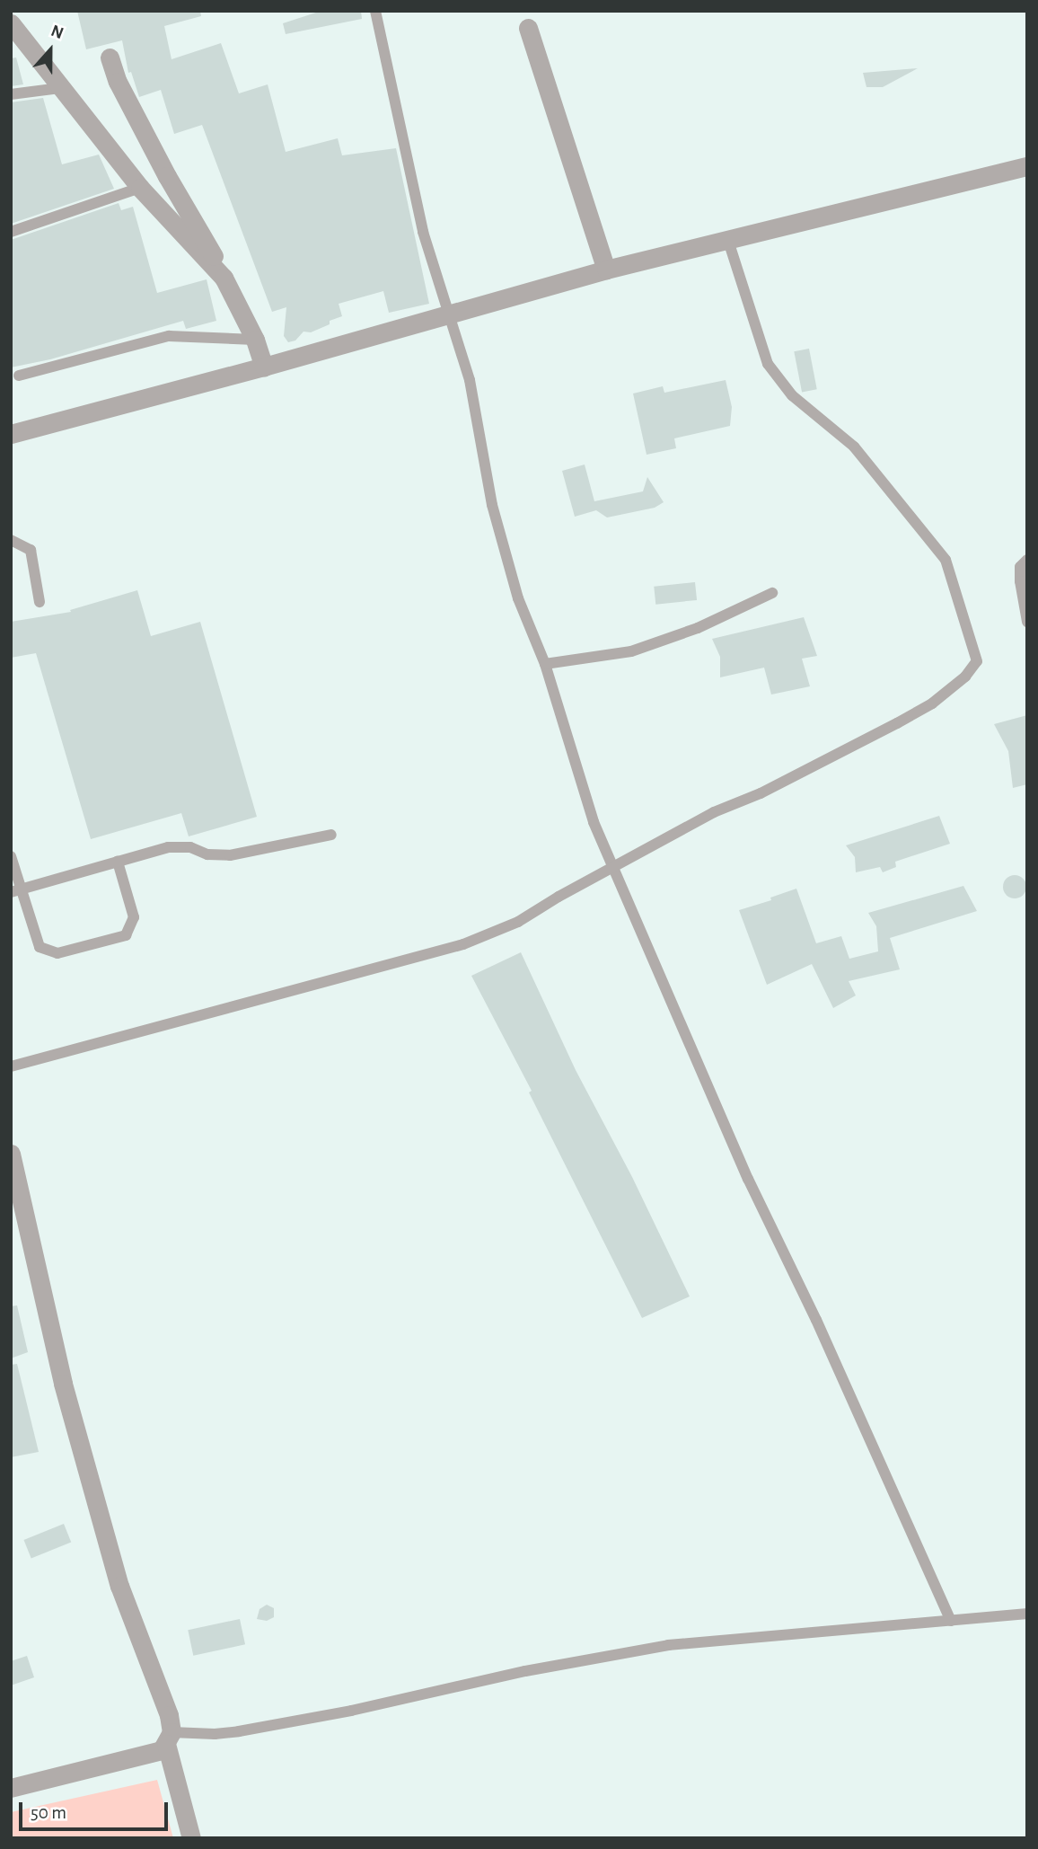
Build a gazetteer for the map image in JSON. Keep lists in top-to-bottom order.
{
  "scale_bar": "50 m",
  "north": "top"
}
